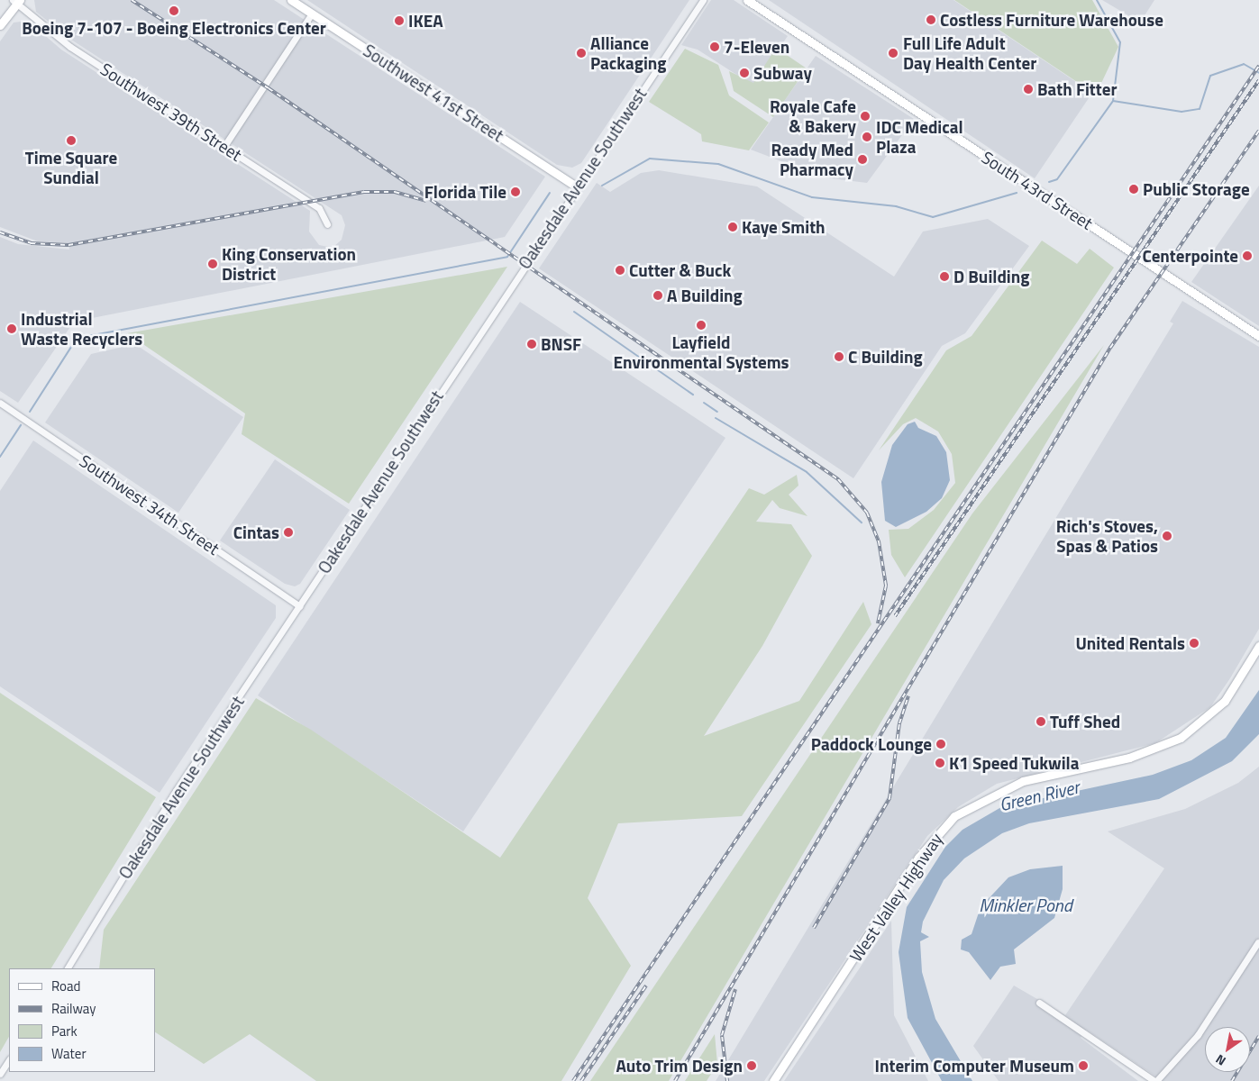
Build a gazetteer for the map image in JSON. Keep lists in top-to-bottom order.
{
  "streets": {
    "main road": ["Southwest 41st Street", "South 43rd Street", "West Valley Highway"],
    "street": ["Southwest 39th Street", "Oakesdale Avenue Southwest", "Southwest 34th Street"]
  },
  "crossings": [
    ["Southwest 41st Street", "Oakesdale Avenue Southwest"],
    ["Oakesdale Avenue Southwest", "Southwest 34th Street"]
  ],
  "water": ["Green River", "Minkler Pond"],
  "places": [
    "Boeing 7-107 - Boeing Electronics Center",
    "Costless Furniture Warehouse",
    "IKEA",
    "7-Eleven",
    "Alliance Packaging",
    "Full Life Adult Day Health Center",
    "Subway",
    "Bath Fitter",
    "Royale Cafe & Bakery",
    "IDC Medical Plaza",
    "Time Square Sundial",
    "Ready Med Pharmacy",
    "Public Storage",
    "Florida Tile",
    "Kaye Smith",
    "Centerpointe",
    "King Conservation District",
    "Cutter & Buck",
    "D Building",
    "A Building",
    "Layfield Environmental Systems",
    "Industrial Waste Recyclers",
    "BNSF",
    "C Building",
    "Cintas",
    "Rich's Stoves, Spas & Patios",
    "United Rentals",
    "Tuff Shed",
    "Paddock Lounge",
    "K1 Speed Tukwila",
    "Auto Trim Design",
    "Interim Computer Museum"
  ],
  "legend": [
    "Road",
    "Railway",
    "Park",
    "Water"
  ],
  "north": "bottom left"
}
